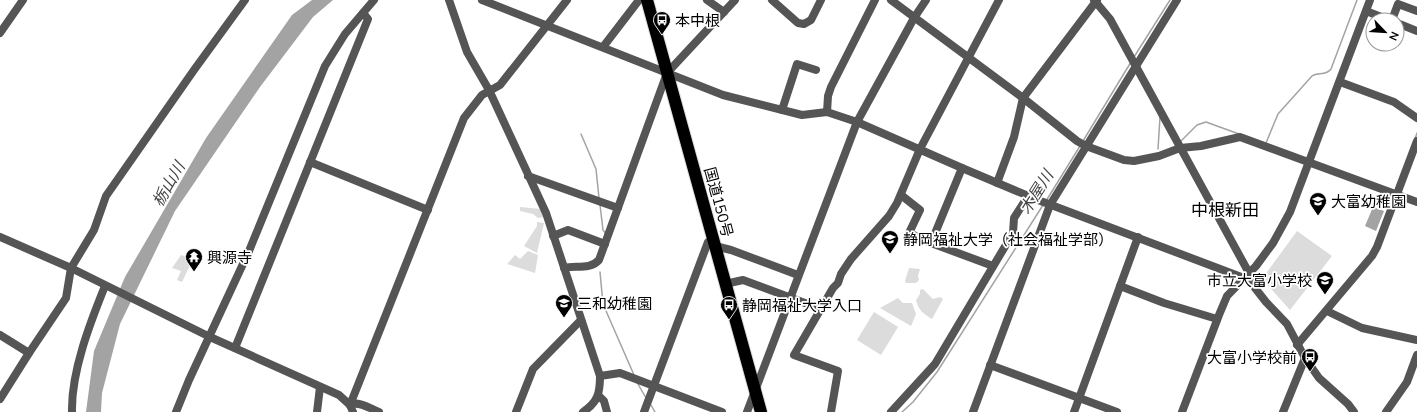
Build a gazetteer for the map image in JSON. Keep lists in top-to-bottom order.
{
  "streets": {
    "highway": ["国道150号"]
  },
  "districts": ["中根新田"],
  "water": ["栃山川", "木屋川"],
  "places": {
    "bus stop": ["本中根", "静岡福祉大学入口", "大富小学校前"],
    "school or university": [
      "大富幼稚園",
      "静岡福祉大学（社会福祉学部）",
      "市立大富小学校",
      "三和幼稚園"
    ],
    "temple": ["興源寺"]
  },
  "north": "bottom right"
}
